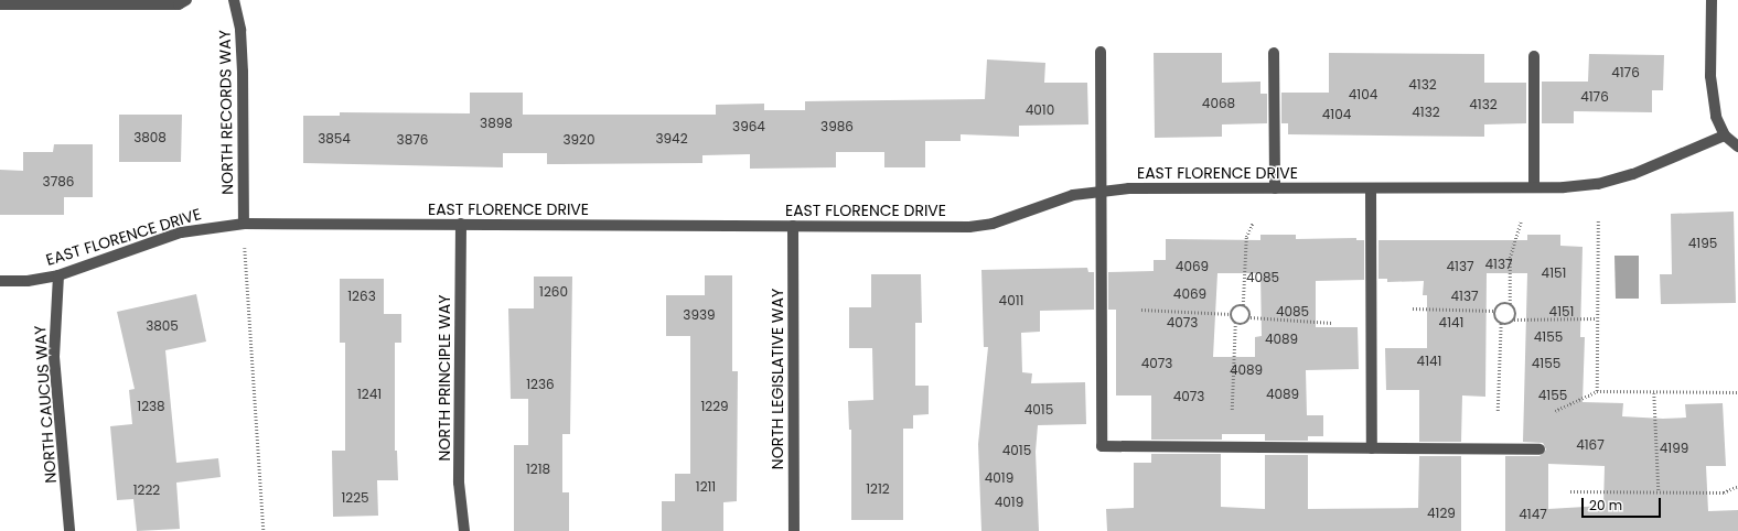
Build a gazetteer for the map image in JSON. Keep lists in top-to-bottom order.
{
  "streets": {
    "street": [
      "NORTH RECORDS WAY",
      "EAST FLORENCE DRIVE",
      "NORTH PRINCIPLE WAY",
      "NORTH LEGISLATIVE WAY",
      "NORTH CAUCUS WAY"
    ]
  },
  "crossings": [
    ["NORTH RECORDS WAY", "EAST FLORENCE DRIVE"],
    ["EAST FLORENCE DRIVE", "NORTH PRINCIPLE WAY"],
    ["EAST FLORENCE DRIVE", "NORTH LEGISLATIVE WAY"],
    ["EAST FLORENCE DRIVE", "NORTH CAUCUS WAY"]
  ],
  "house_numbers": [
    "4176",
    "4132",
    "4104",
    "4176",
    "4068",
    "4132",
    "4010",
    "4132",
    "4104",
    "3898",
    "3964",
    "3986",
    "3808",
    "3854",
    "3942",
    "3876",
    "3920",
    "3786",
    "4195",
    "4137",
    "4069",
    "4137",
    "4151",
    "4085",
    "1260",
    "4069",
    "1263",
    "4137",
    "4011",
    "4085",
    "4151",
    "3939",
    "4073",
    "4141",
    "3805",
    "4155",
    "4089",
    "4141",
    "4073",
    "4155",
    "4089",
    "1236",
    "1241",
    "4089",
    "4155",
    "4073",
    "1238",
    "1229",
    "4015",
    "4167",
    "4199",
    "4015",
    "1218",
    "4019",
    "1211",
    "1212",
    "1222",
    "1225",
    "4019",
    "4129",
    "4147"
  ],
  "scale_bar": "20 m"
}
